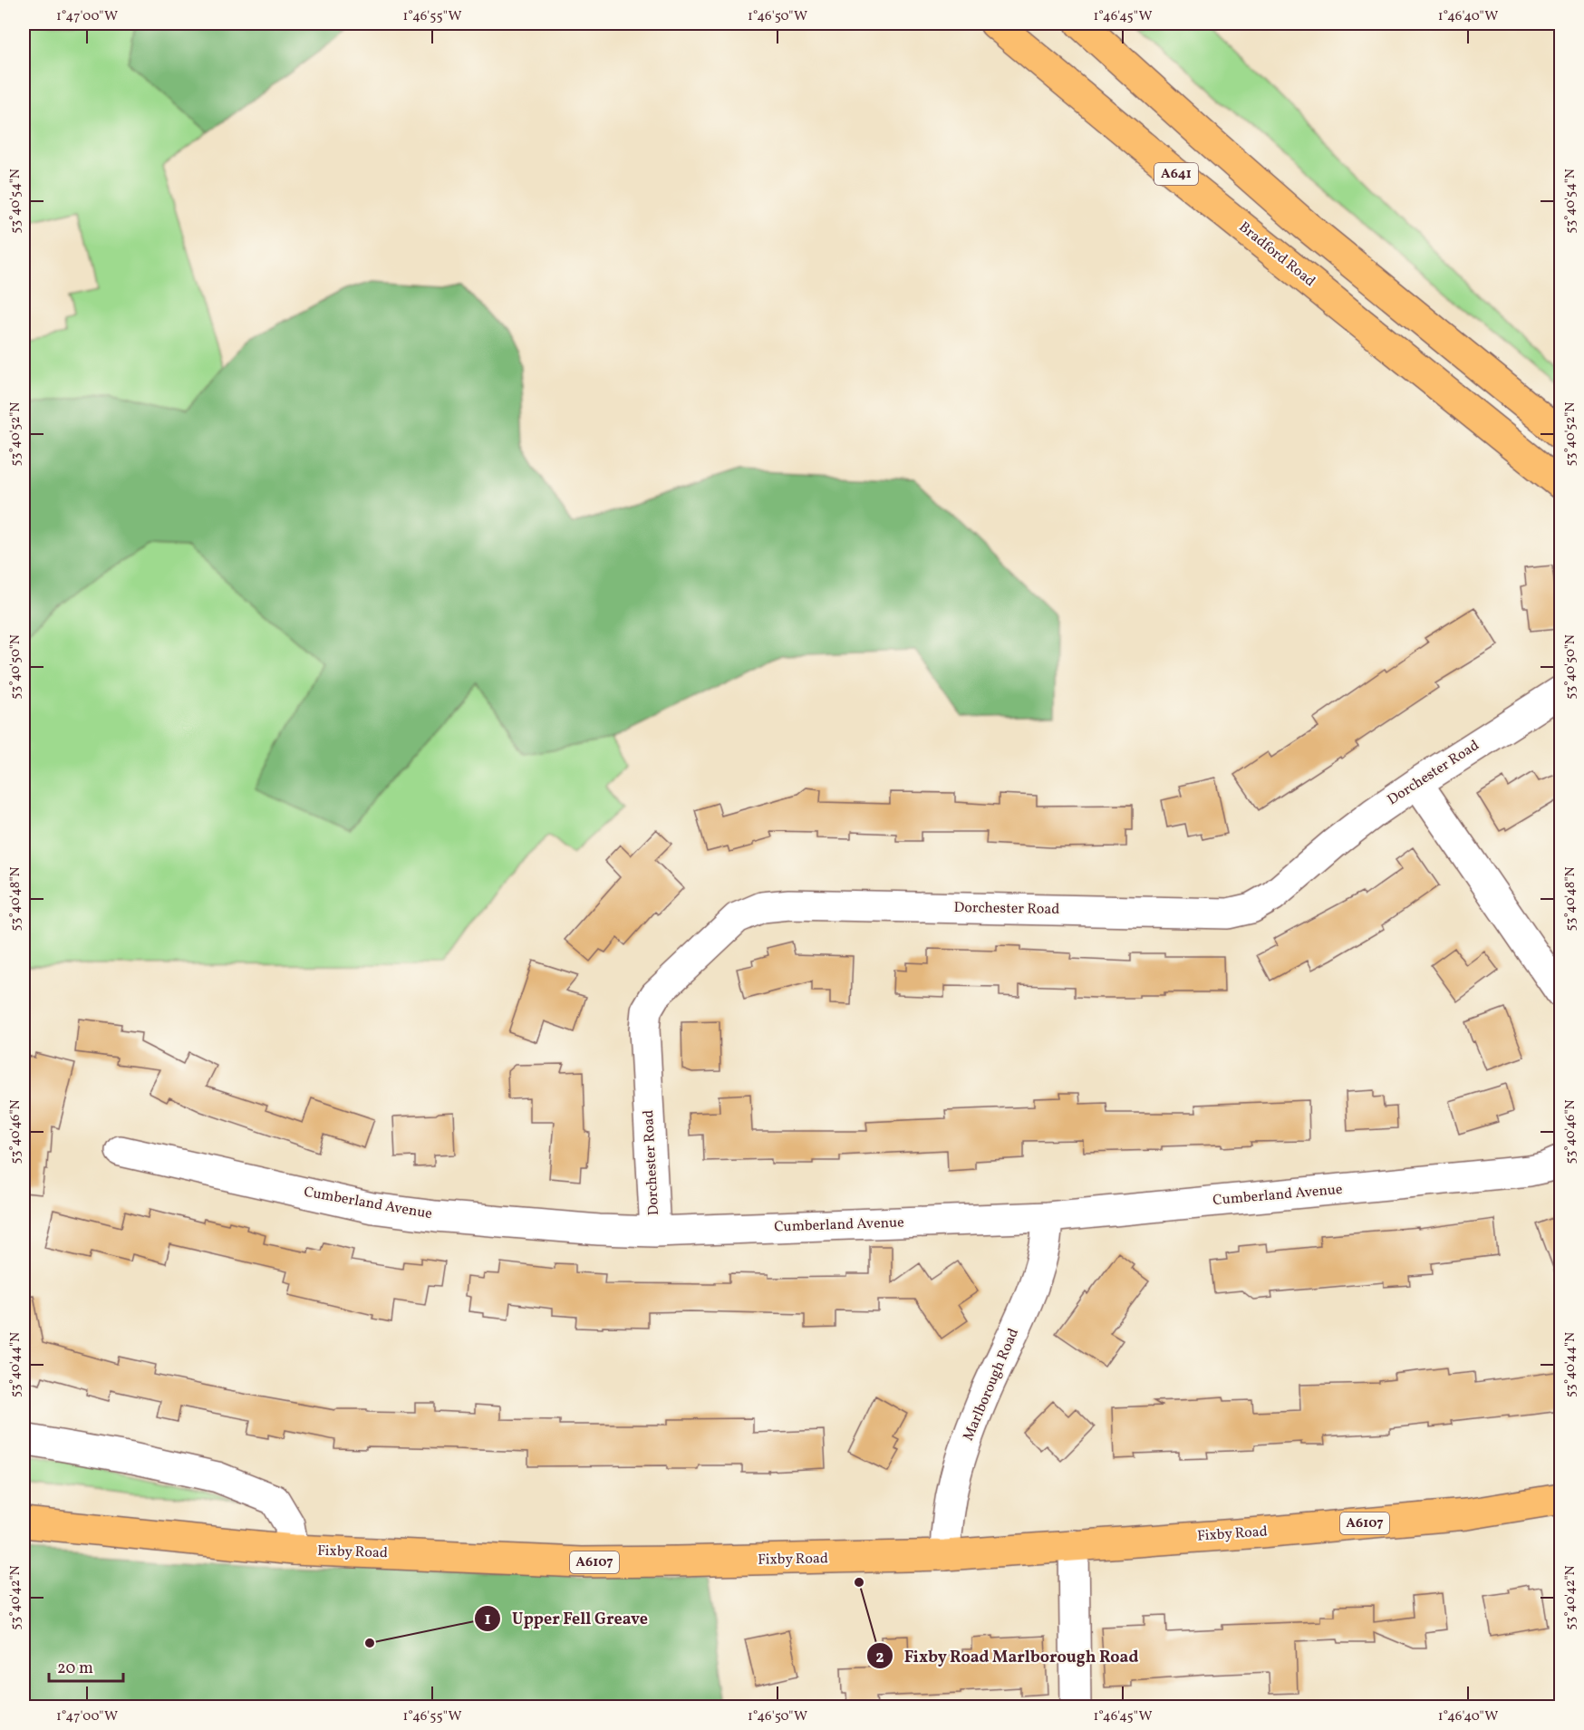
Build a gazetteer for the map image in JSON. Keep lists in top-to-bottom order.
{
  "streets": {
    "main road": [
      "A641",
      "Bradford Road",
      "A6107",
      "Fixby Road"
    ],
    "street": ["Dorchester Road", "Cumberland Avenue", "Marlborough Road"]
  },
  "crossings": [
    ["Dorchester Road", "Cumberland Avenue"],
    ["Cumberland Avenue", "Marlborough Road"],
    ["Marlborough Road", "Fixby Road"]
  ],
  "places": ["Fixby Road Marlborough Road", "Upper Fell Greave"],
  "scale_bar": "20 m",
  "coordinates": [
    "1°47'00\"W",
    "1°46'55\"W",
    "1°46'50\"W",
    "1°46'45\"W",
    "1°46'40\"W",
    "53°40'54\"N",
    "53°40'52\"N",
    "53°40'50\"N",
    "53°40'48\"N",
    "53°40'46\"N",
    "53°40'44\"N",
    "53°40'42\"N"
  ]
}
